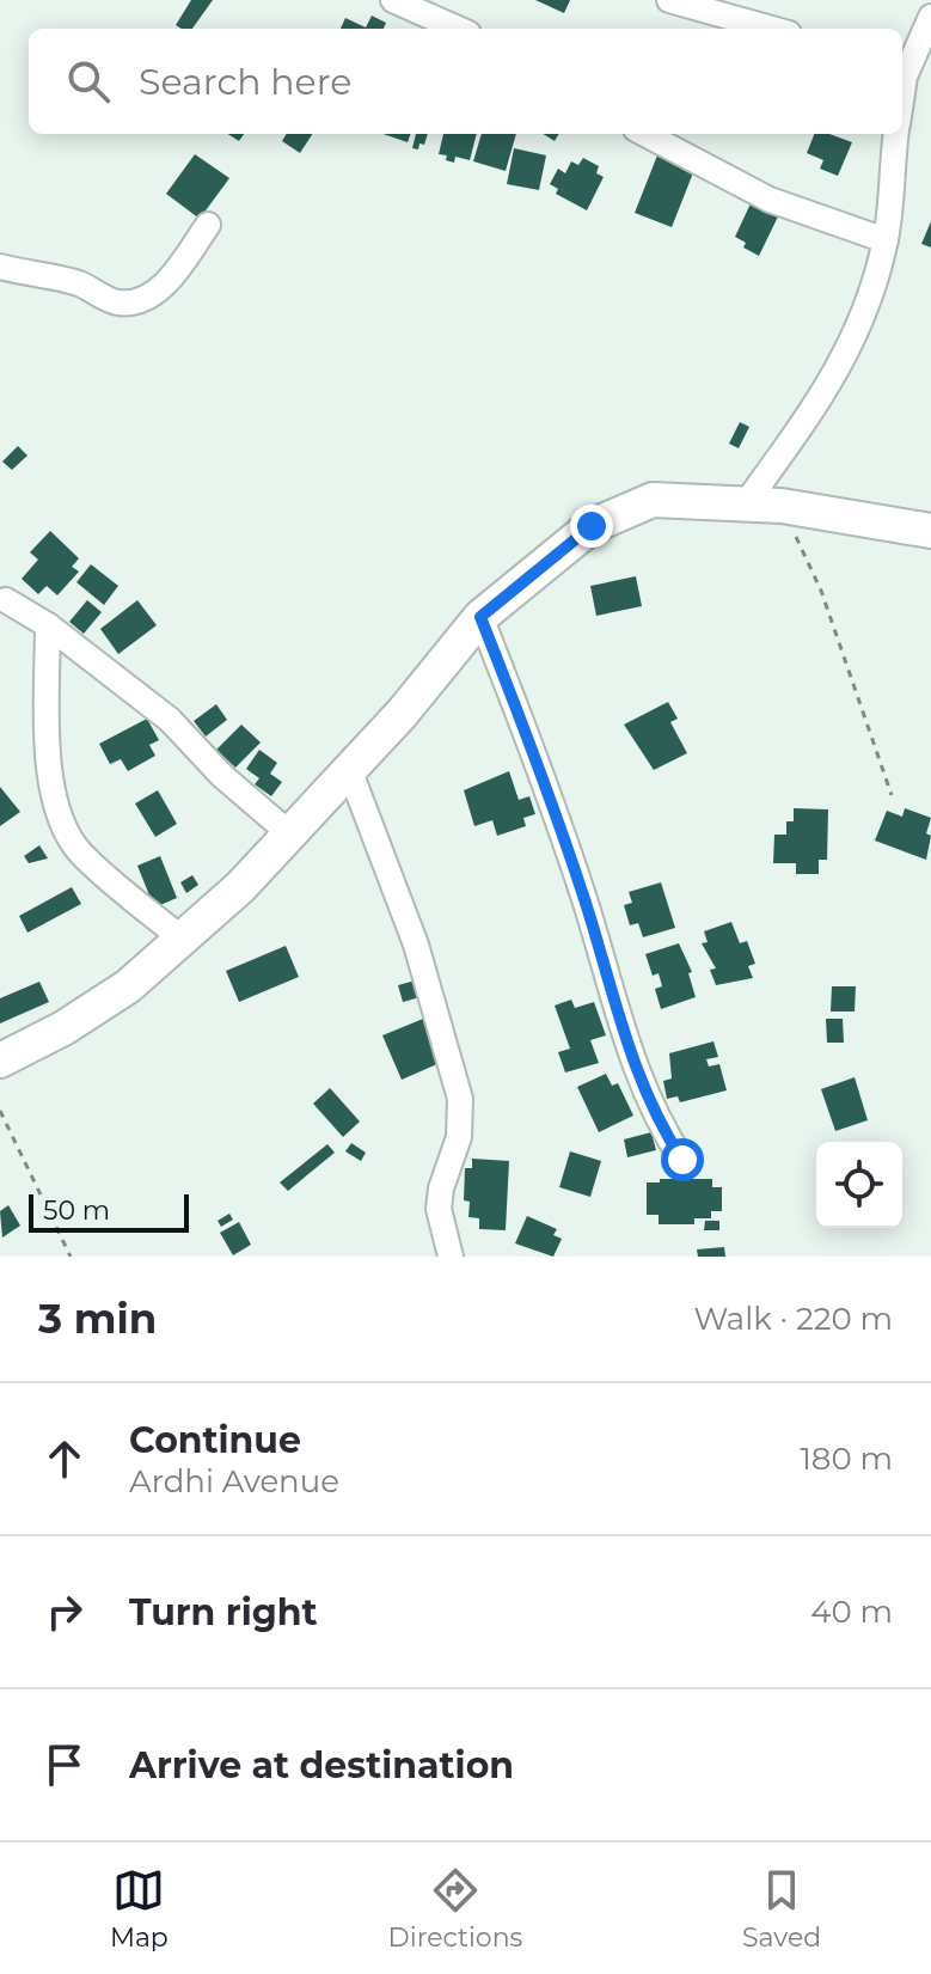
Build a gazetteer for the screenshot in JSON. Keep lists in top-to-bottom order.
{
  "scale_bar": "50 m",
  "page": {
    "search": "Search here",
    "scale": "50 m",
    "heading": ["3 min", "Walk · 220 m"],
    "list": [
      ["Continue", "Ardhi Avenue", "180 m"],
      ["Turn right", "40 m"],
      "Arrive at destination"
    ],
    "nav": ["Map", "Directions", "Saved"]
  }
}
